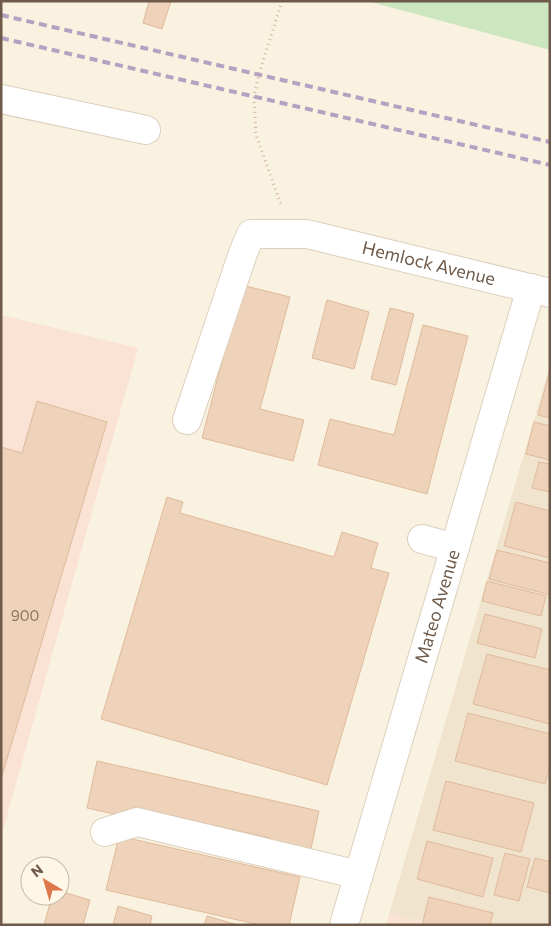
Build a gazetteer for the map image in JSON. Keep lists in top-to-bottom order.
{
  "streets": {
    "street": ["Hemlock Avenue", "Mateo Avenue"]
  },
  "crossings": [
    ["Hemlock Avenue", "Mateo Avenue"]
  ],
  "house_numbers": ["900"],
  "north": "top left"
}
